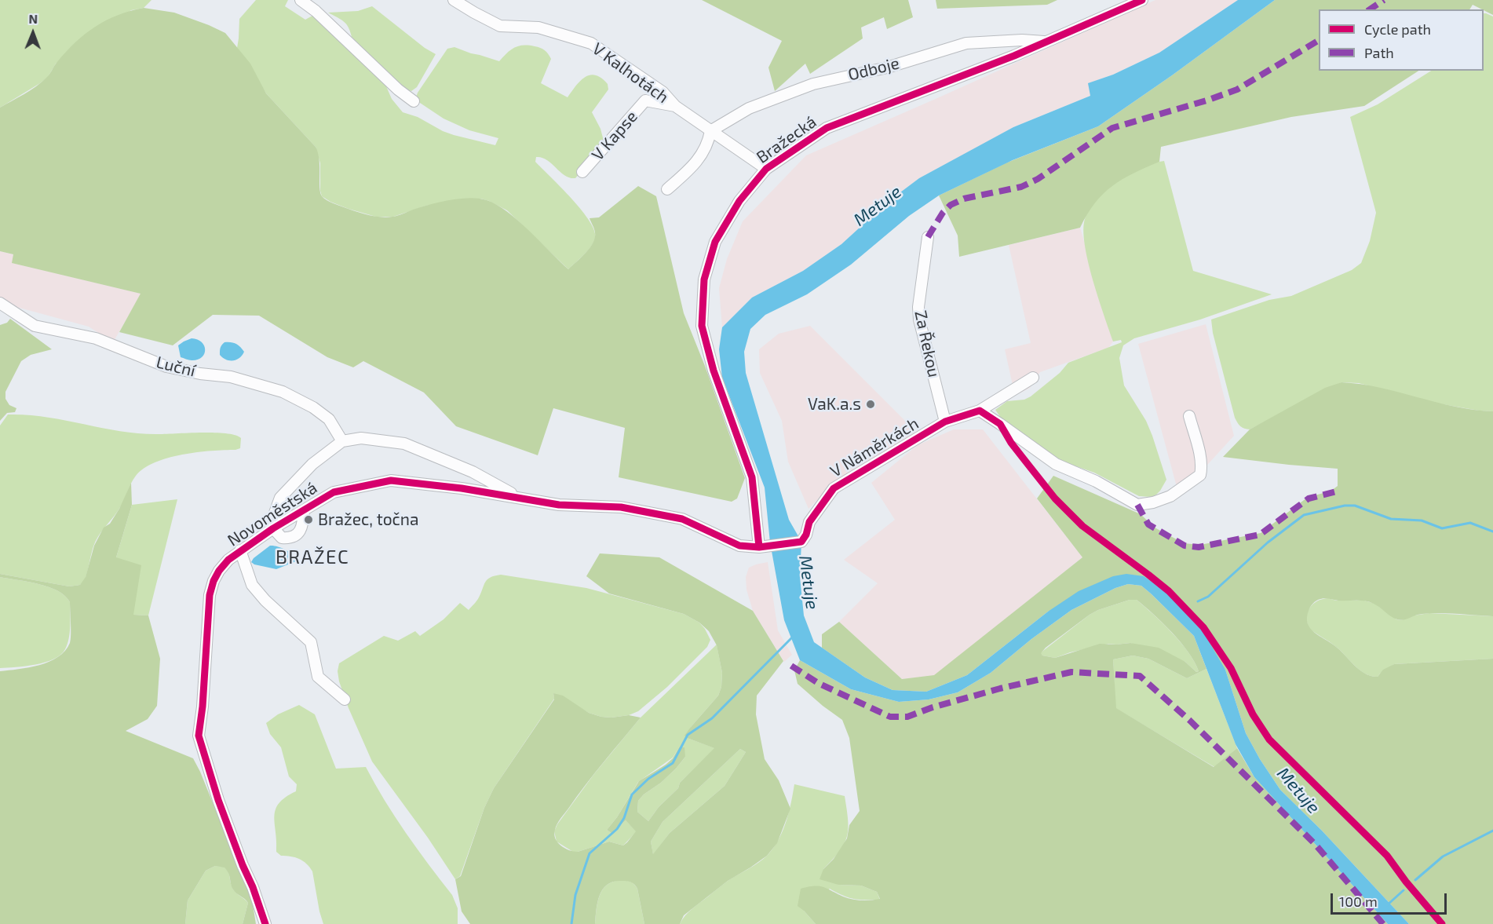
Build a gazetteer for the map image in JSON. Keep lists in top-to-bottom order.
{
  "streets": {
    "street": [
      "Odboje",
      "V Kalhotách",
      "V Kapse",
      "Bražecká",
      "Za Řekou",
      "Luční",
      "V Náměrkách",
      "Novoměstská"
    ]
  },
  "crossings": [
    ["Odboje", "V Kalhotách"],
    ["Odboje", "Bražecká"],
    ["V Kalhotách", "V Kapse"],
    ["V Kalhotách", "Bražecká"],
    ["Bražecká", "V Náměrkách"],
    ["Bražecká", "Novoměstská"],
    ["Za Řekou", "V Náměrkách"],
    ["V Náměrkách", "Novoměstská"]
  ],
  "districts": ["BRAŽEC"],
  "water": ["Metuje"],
  "places": ["VaK.a.s", "Bražec, točna"],
  "legend": ["Cycle path", "Path"],
  "scale_bar": "100 m",
  "north": "top"
}
